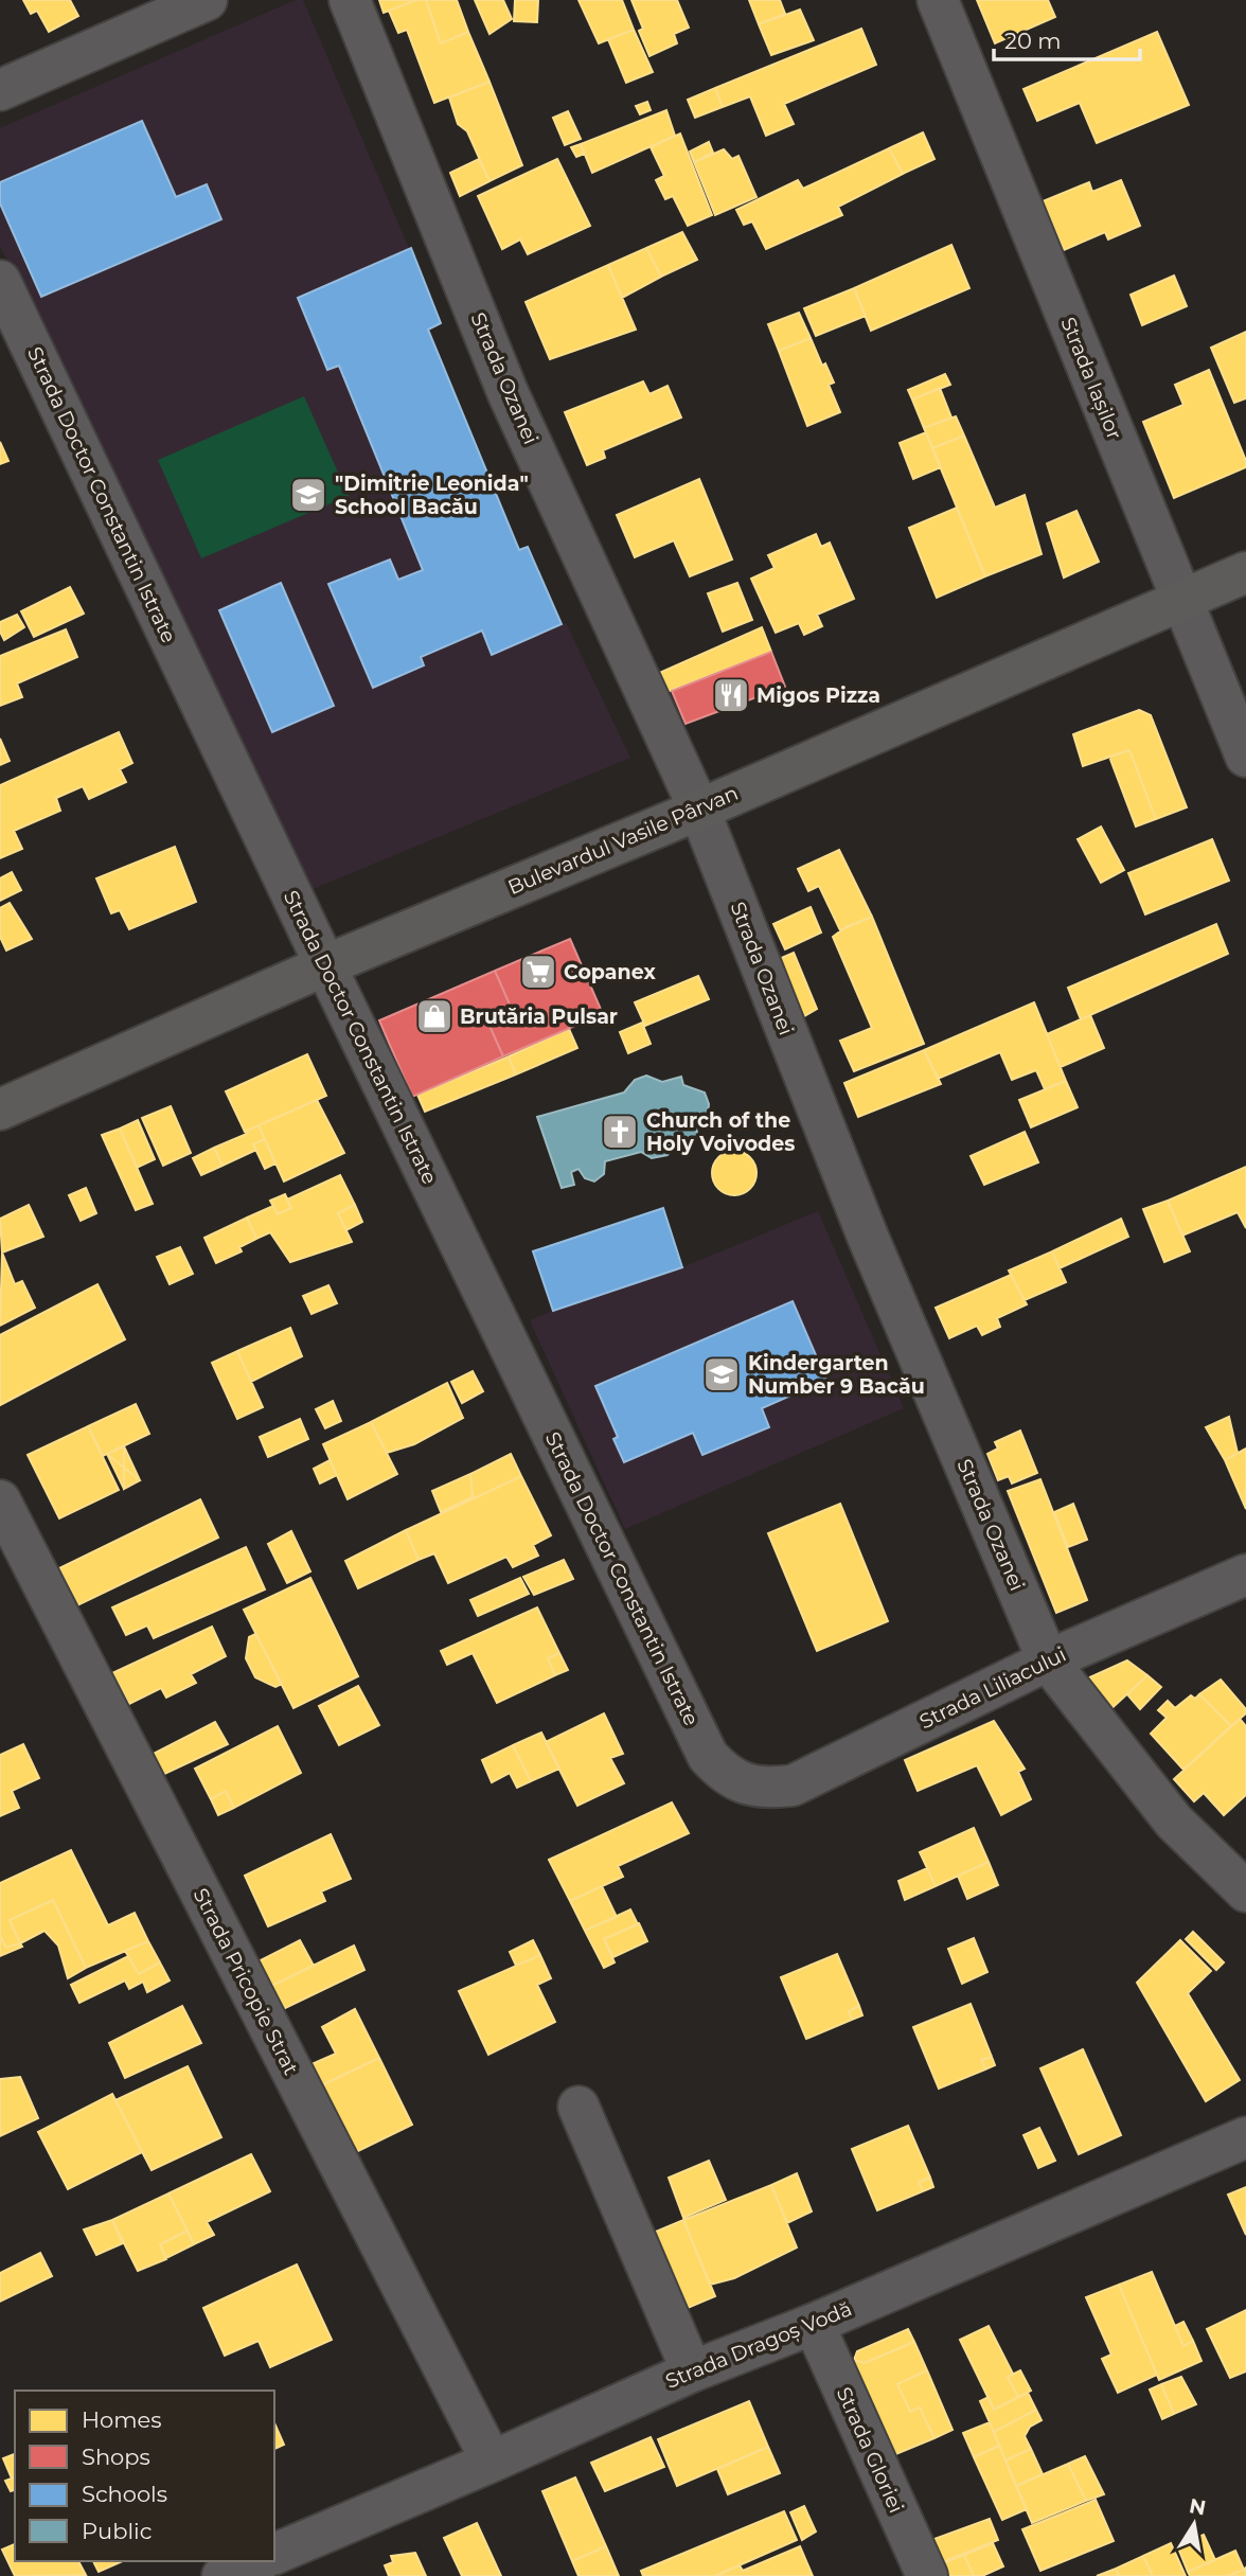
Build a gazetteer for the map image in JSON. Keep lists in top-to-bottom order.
{
  "streets": {
    "street": [
      "Strada Ozanei",
      "Strada Iașilor",
      "Strada Doctor Constantin Istrate",
      "Bulevardul Vasile Pârvan",
      "Strada Liliacului",
      "Strada Pricopie Strat",
      "Strada Dragoș Vodă",
      "Strada Gloriei"
    ]
  },
  "crossings": [
    ["Strada Ozanei", "Bulevardul Vasile Pârvan"],
    ["Strada Ozanei", "Strada Liliacului"],
    ["Strada Iașilor", "Bulevardul Vasile Pârvan"],
    ["Strada Doctor Constantin Istrate", "Bulevardul Vasile Pârvan"],
    ["Strada Doctor Constantin Istrate", "Strada Liliacului"],
    ["Strada Pricopie Strat", "Strada Dragoș Vodă"],
    ["Strada Dragoș Vodă", "Strada Gloriei"]
  ],
  "places": {
    "school or university": ["\"Dimitrie Leonida\" School Bacău", "Kindergarten Number 9 Bacău"],
    "restaurant": ["Migos Pizza"],
    "supermarket": ["Copanex"],
    "shop": ["Brutăria Pulsar"],
    "church": ["Church of the Holy Voivodes"]
  },
  "legend": [
    "Homes",
    "Shops",
    "Schools",
    "Public"
  ],
  "scale_bar": "20 m",
  "north": "top"
}
